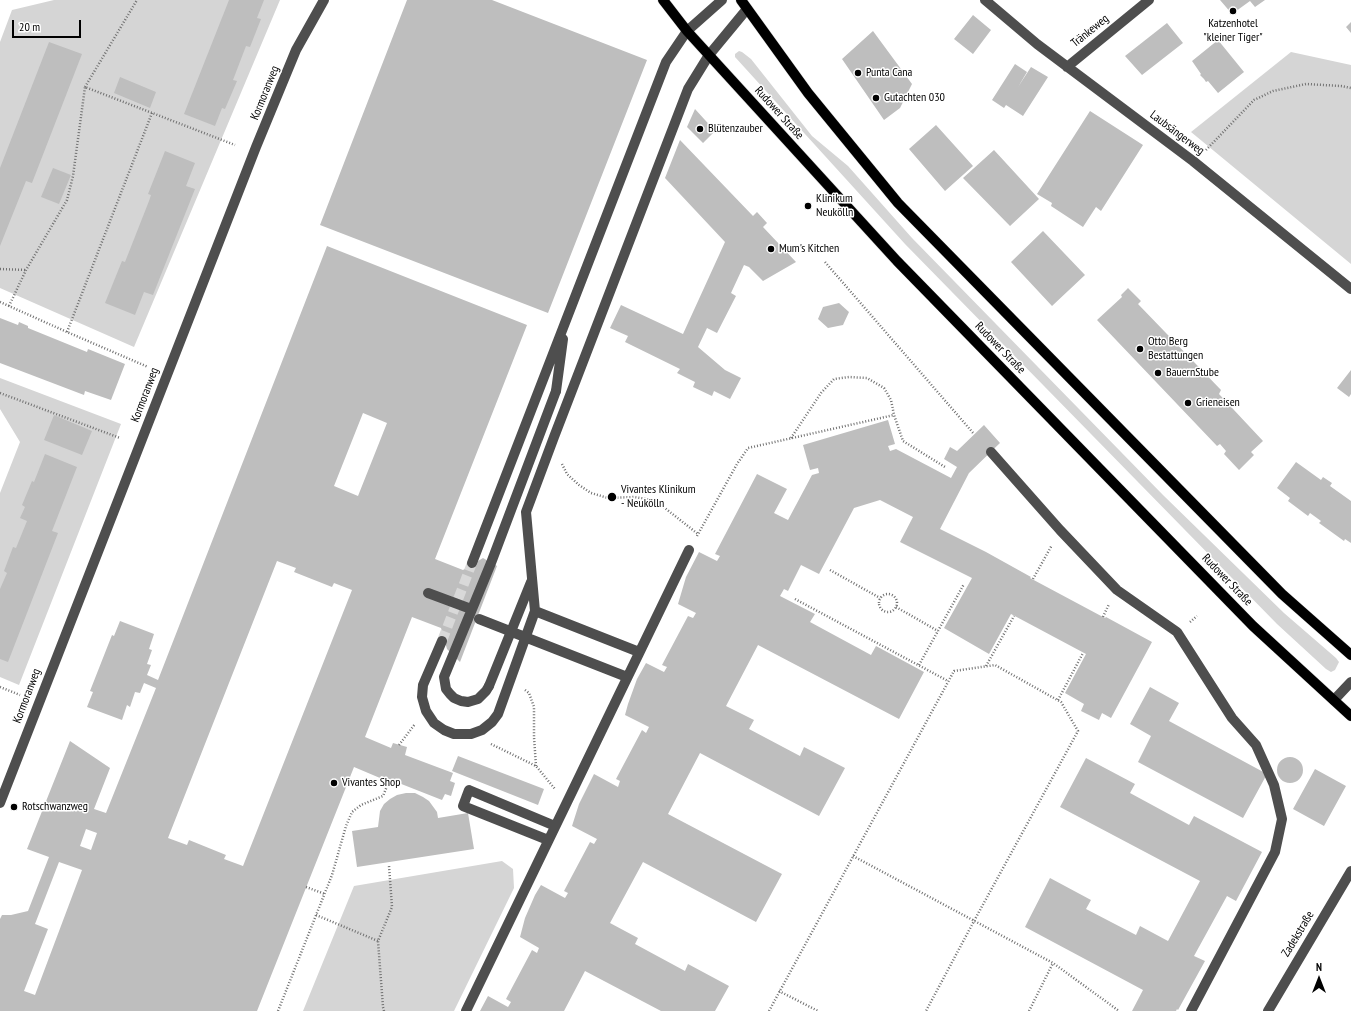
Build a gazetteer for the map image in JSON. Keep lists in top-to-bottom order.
{
  "streets": {
    "main road": ["Rudower Straße"],
    "street": [
      "Tränkeweg",
      "Kormoranweg",
      "Laubsängerweg",
      "Zadekstraße"
    ]
  },
  "crossings": [
    ["Tränkeweg", "Laubsängerweg"]
  ],
  "places": [
    "Katzenhotel \"kleiner Tiger\"",
    "Punta Cana",
    "Gutachten 030",
    "Blütenzauber",
    "Klinikum Neukölln",
    "Mum's Kitchen",
    "Otto Berg Bestattungen",
    "BauernStube",
    "Grieneisen",
    "Vivantes Klinikum - Neukölln",
    "Vivantes Shop",
    "Rotschwanzweg"
  ],
  "scale_bar": "20 m",
  "north": "top"
}
